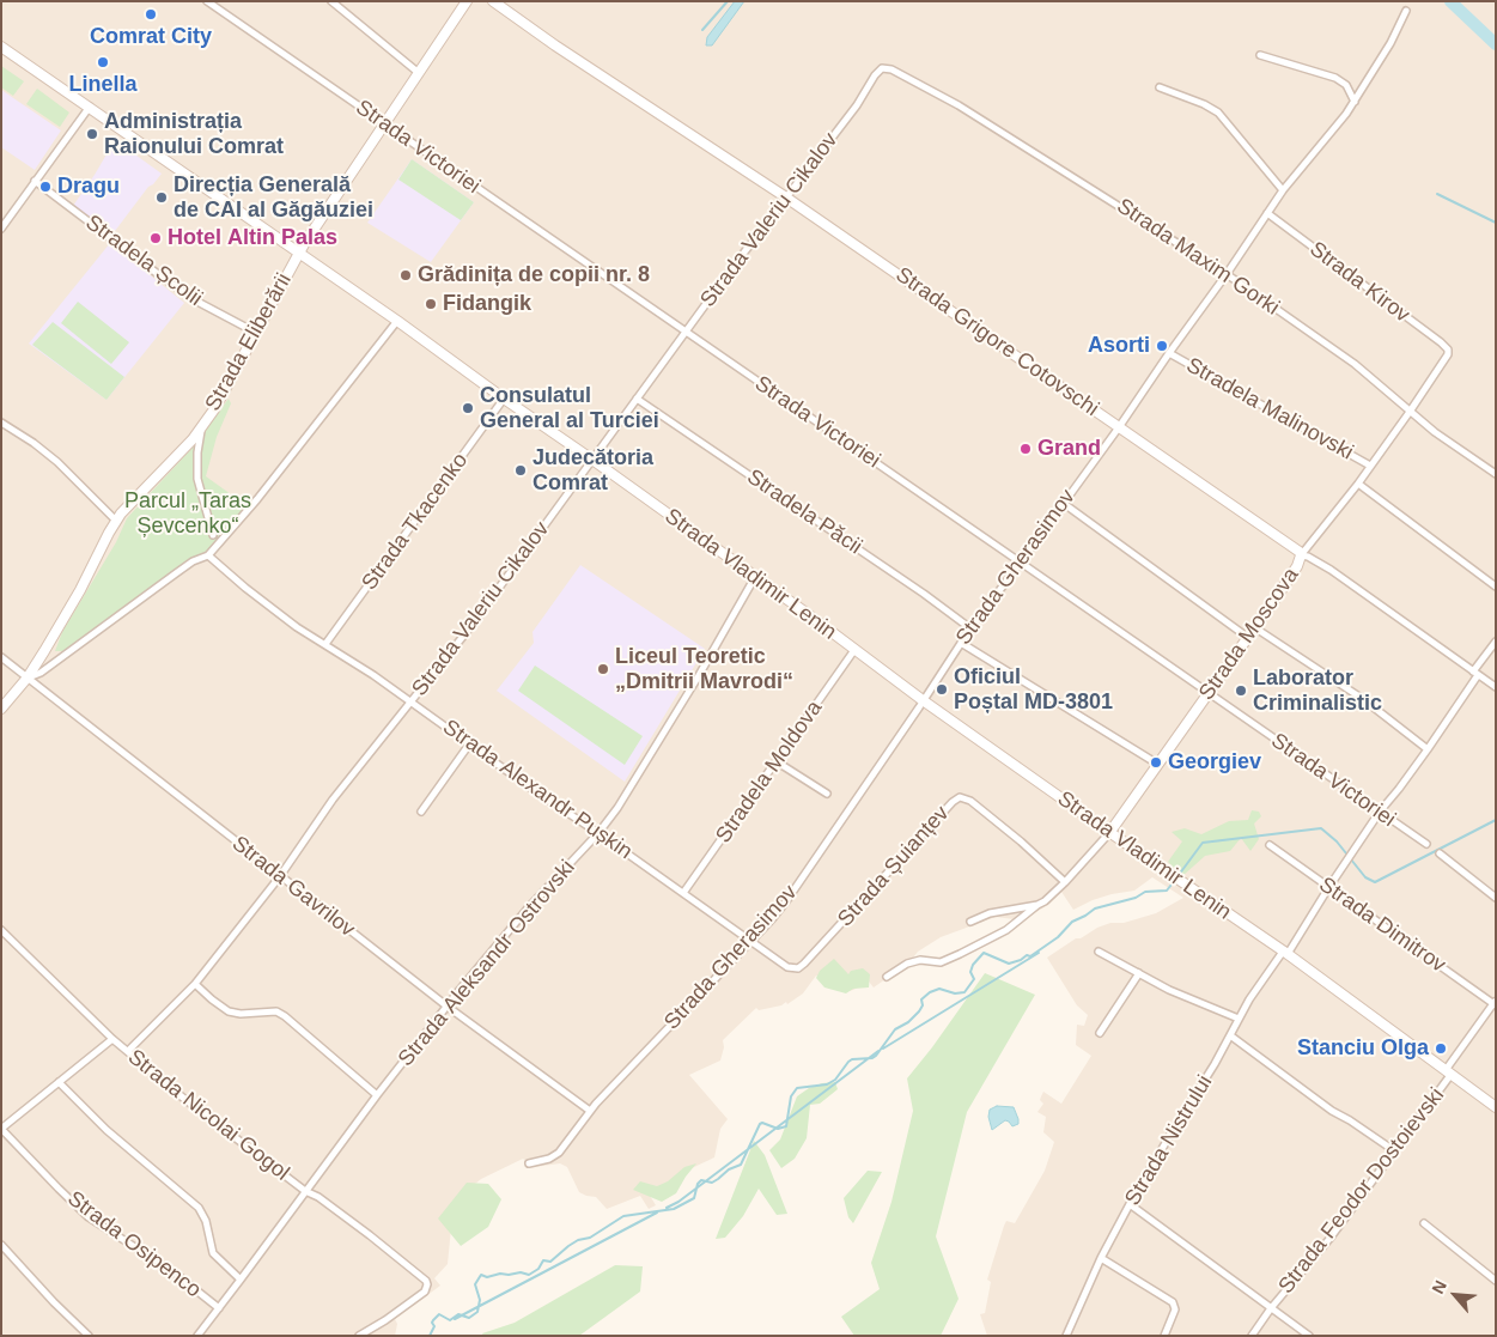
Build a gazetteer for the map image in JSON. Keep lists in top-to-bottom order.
{
  "streets": {
    "main road": [
      "Strada Eliberării",
      "Strada Grigore Cotovschi",
      "Strada Vladimir Lenin",
      "Strada Moscova"
    ],
    "street": [
      "Strada Victoriei",
      "Strada Valeriu Cikalov",
      "Strada Maxim Gorki",
      "Stradela Școlii",
      "Strada Kirov",
      "Stradela Malinovski",
      "Stradela Păcii",
      "Strada Tkacenko",
      "Strada Gherasimov",
      "Stradela Moldova",
      "Strada Alexandr Pușkin",
      "Strada Șuianțev",
      "Strada Gavrilov",
      "Strada Dimitrov",
      "Strada Aleksandr Ostrovski",
      "Strada Nicolai Gogol",
      "Strada Nistrului",
      "Strada Feodor Dostoievski",
      "Strada Osipenco"
    ]
  },
  "crossings": [
    ["Strada Victoriei", "Strada Valeriu Cikalov"],
    ["Strada Victoriei", "Strada Eliberării"],
    ["Strada Victoriei", "Strada Gherasimov"],
    ["Strada Victoriei", "Strada Moscova"],
    ["Strada Victoriei", "Strada Nistrului"],
    ["Strada Valeriu Cikalov", "Strada Maxim Gorki"],
    ["Strada Valeriu Cikalov", "Strada Grigore Cotovschi"],
    ["Strada Valeriu Cikalov", "Stradela Păcii"],
    ["Strada Valeriu Cikalov", "Strada Vladimir Lenin"],
    ["Strada Valeriu Cikalov", "Strada Alexandr Pușkin"],
    ["Strada Valeriu Cikalov", "Strada Gavrilov"],
    ["Strada Valeriu Cikalov", "Strada Nicolai Gogol"],
    ["Strada Maxim Gorki", "Strada Gherasimov"],
    ["Strada Maxim Gorki", "Strada Moscova"],
    ["Stradela Școlii", "Strada Eliberării"],
    ["Strada Kirov", "Strada Gherasimov"],
    ["Strada Kirov", "Strada Moscova"],
    ["Strada Eliberării", "Strada Vladimir Lenin"],
    ["Strada Eliberării", "Strada Gavrilov"],
    ["Strada Grigore Cotovschi", "Strada Gherasimov"],
    ["Strada Grigore Cotovschi", "Strada Moscova"],
    ["Strada Grigore Cotovschi", "Strada Nistrului"],
    ["Stradela Malinovski", "Strada Gherasimov"],
    ["Stradela Malinovski", "Strada Moscova"],
    ["Stradela Păcii", "Strada Gherasimov"],
    ["Strada Tkacenko", "Strada Vladimir Lenin"],
    ["Strada Tkacenko", "Strada Alexandr Pușkin"],
    ["Strada Gherasimov", "Strada Vladimir Lenin"],
    ["Strada Gherasimov", "Strada Alexandr Pușkin"],
    ["Strada Gherasimov", "Strada Șuianțev"],
    ["Strada Gherasimov", "Strada Gavrilov"],
    ["Strada Vladimir Lenin", "Strada Moscova"],
    ["Strada Vladimir Lenin", "Stradela Moldova"],
    ["Strada Vladimir Lenin", "Strada Aleksandr Ostrovski"],
    ["Strada Vladimir Lenin", "Strada Nistrului"],
    ["Strada Vladimir Lenin", "Strada Feodor Dostoievski"],
    ["Strada Moscova", "Strada Șuianțev"],
    ["Stradela Moldova", "Strada Alexandr Pușkin"],
    ["Strada Alexandr Pușkin", "Strada Șuianțev"],
    ["Strada Alexandr Pușkin", "Strada Aleksandr Ostrovski"],
    ["Strada Gavrilov", "Strada Aleksandr Ostrovski"],
    ["Strada Dimitrov", "Strada Nistrului"],
    ["Strada Dimitrov", "Strada Feodor Dostoievski"],
    ["Strada Aleksandr Ostrovski", "Strada Nicolai Gogol"],
    ["Strada Aleksandr Ostrovski", "Strada Osipenco"]
  ],
  "parks": ["Parcul „Taras Șevcenko“"],
  "places": [
    "Comrat City",
    "Linella",
    "Administrația Raionului Comrat",
    "Dragu",
    "Direcția Generală de CAI al Găgăuziei",
    "Hotel Altin Palas",
    "Grădinița de copii nr. 8",
    "Fidangik",
    "Asorti",
    "Consulatul General al Turciei",
    "Grand",
    "Judecătoria Comrat",
    "Liceul Teoretic „Dmitrii Mavrodi“",
    "Oficiul Poștal MD-3801",
    "Laborator Criminalistic",
    "Georgiev",
    "Stanciu Olga"
  ],
  "north": "top left"
}
